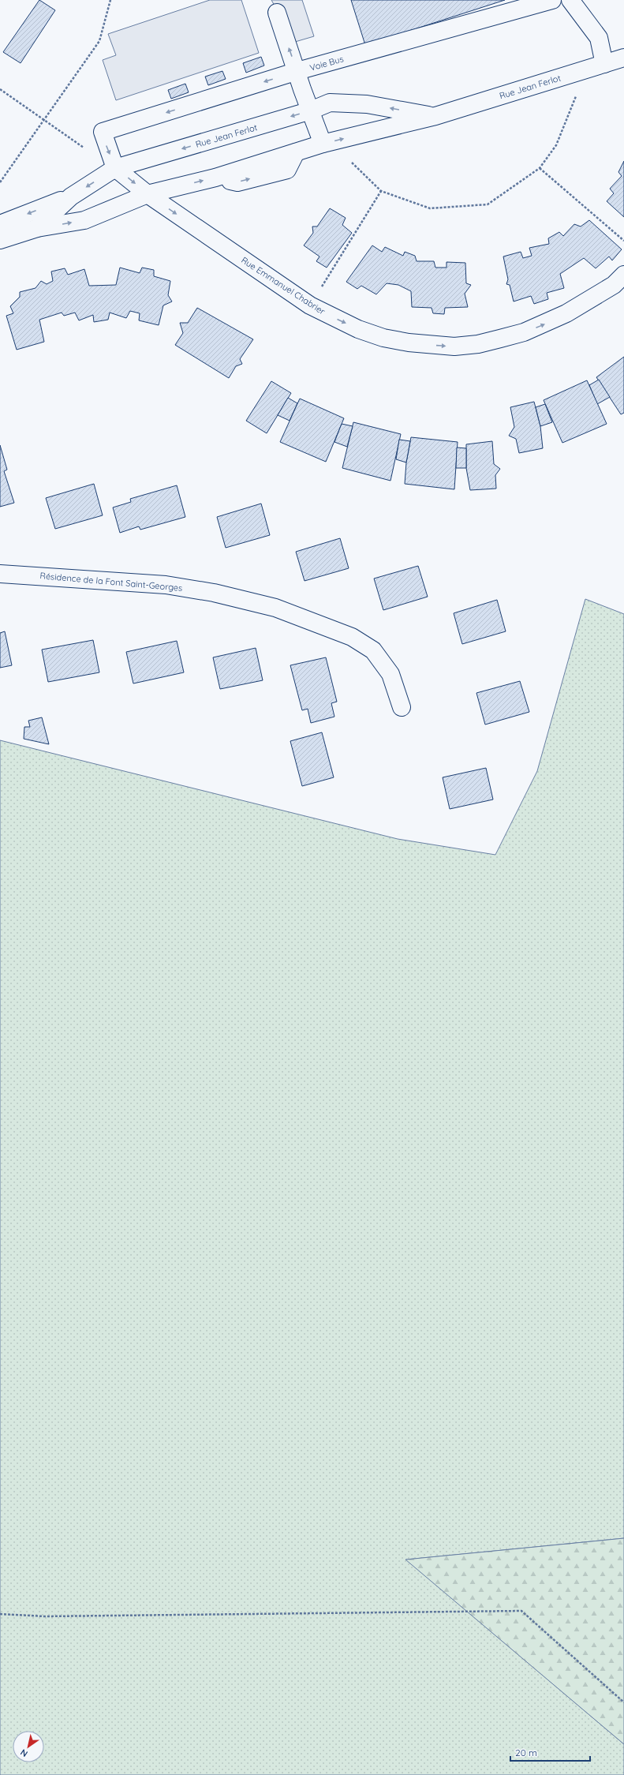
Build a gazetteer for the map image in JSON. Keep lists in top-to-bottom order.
{
  "streets": {
    "street": [
      "Voie Bus",
      "Rue Jean Ferlot",
      "Rue Emmanuel Chabrier",
      "Résidence de la Font Saint-Georges"
    ]
  },
  "crossings": [
    ["Rue Jean Ferlot", "Rue Emmanuel Chabrier"]
  ],
  "one_way": ["Voie Bus", "Rue Emmanuel Chabrier"],
  "scale_bar": "20 m",
  "north": "bottom left"
}
